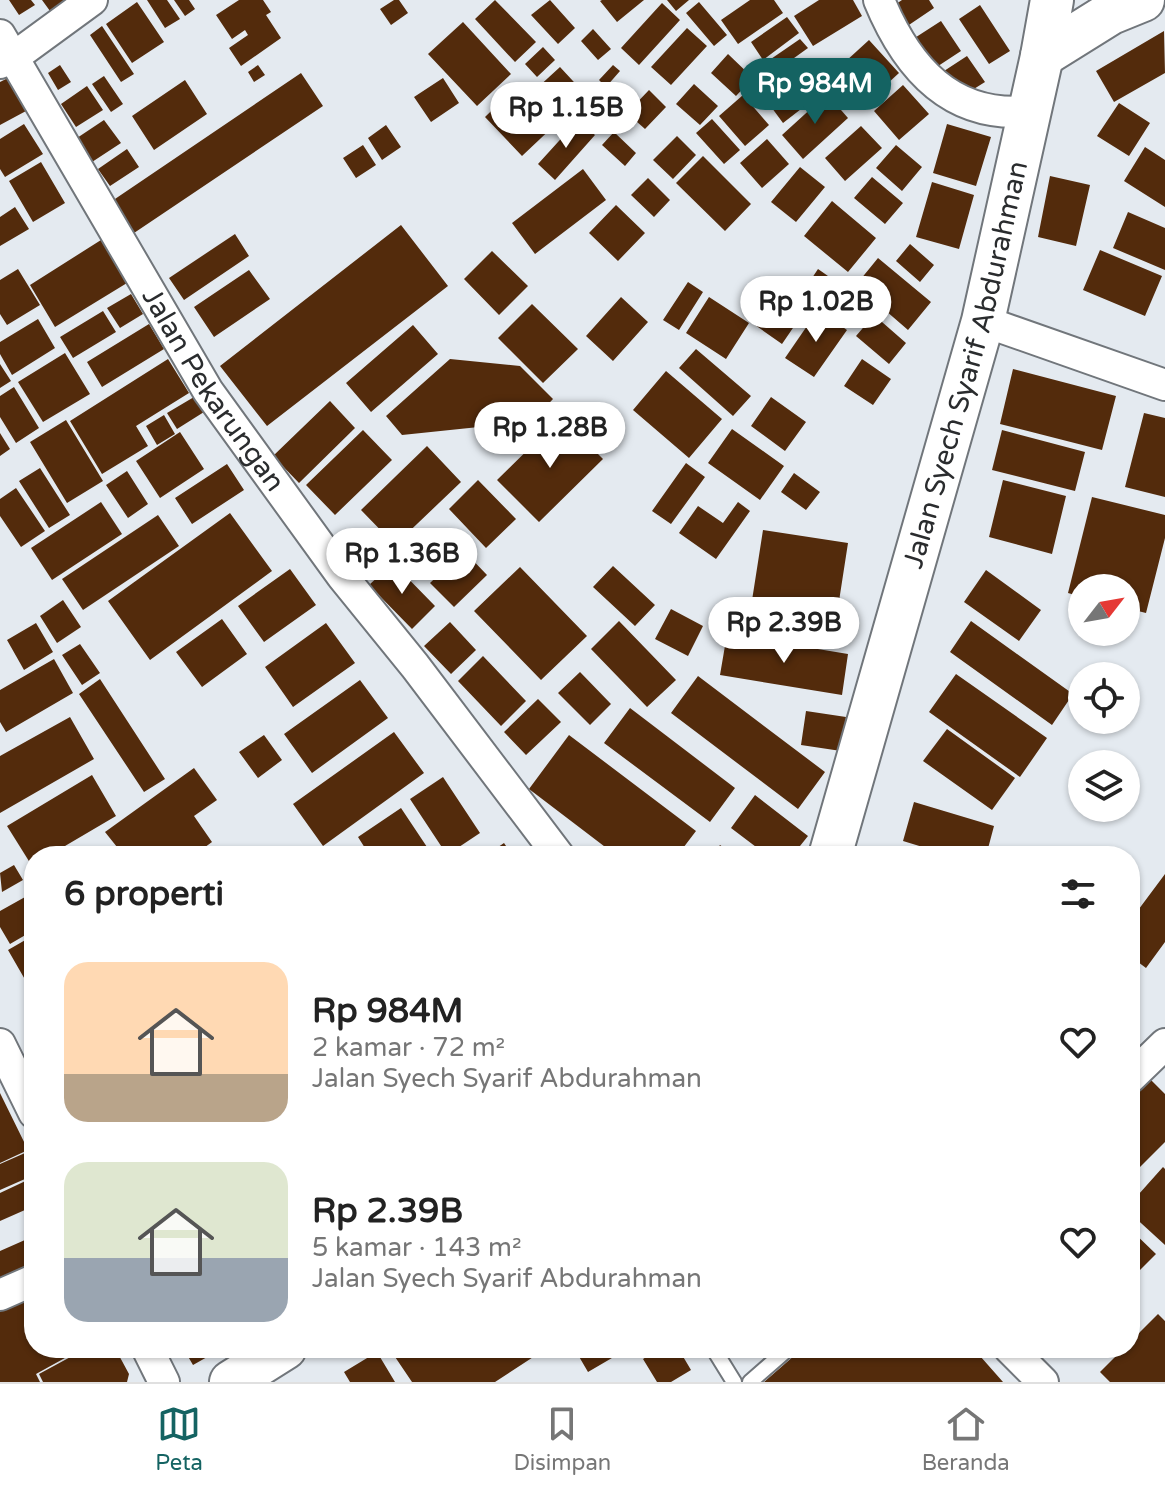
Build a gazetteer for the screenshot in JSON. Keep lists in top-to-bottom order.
{
  "streets": {
    "main road": ["Jalan Syech Syarif Abdurahman"],
    "street": ["Jalan Pekarungan"]
  },
  "north": "top right",
  "page": {
    "price": [
      "Rp 984M",
      "Rp 1.15B",
      "Rp 1.02B",
      "Rp 1.28B",
      "Rp 1.36B",
      "Rp 2.39B"
    ],
    "heading": "6 properti",
    "list": [
      {
        "name": "Rp 984M",
        "note": "2 kamar · 72 m² · Jalan Syech Syarif Abdurahman"
      },
      {
        "name": "Rp 2.39B",
        "note": "5 kamar · 143 m² · Jalan Syech Syarif Abdurahman"
      }
    ],
    "tabs": ["Peta", "Disimpan", "Beranda"]
  }
}
